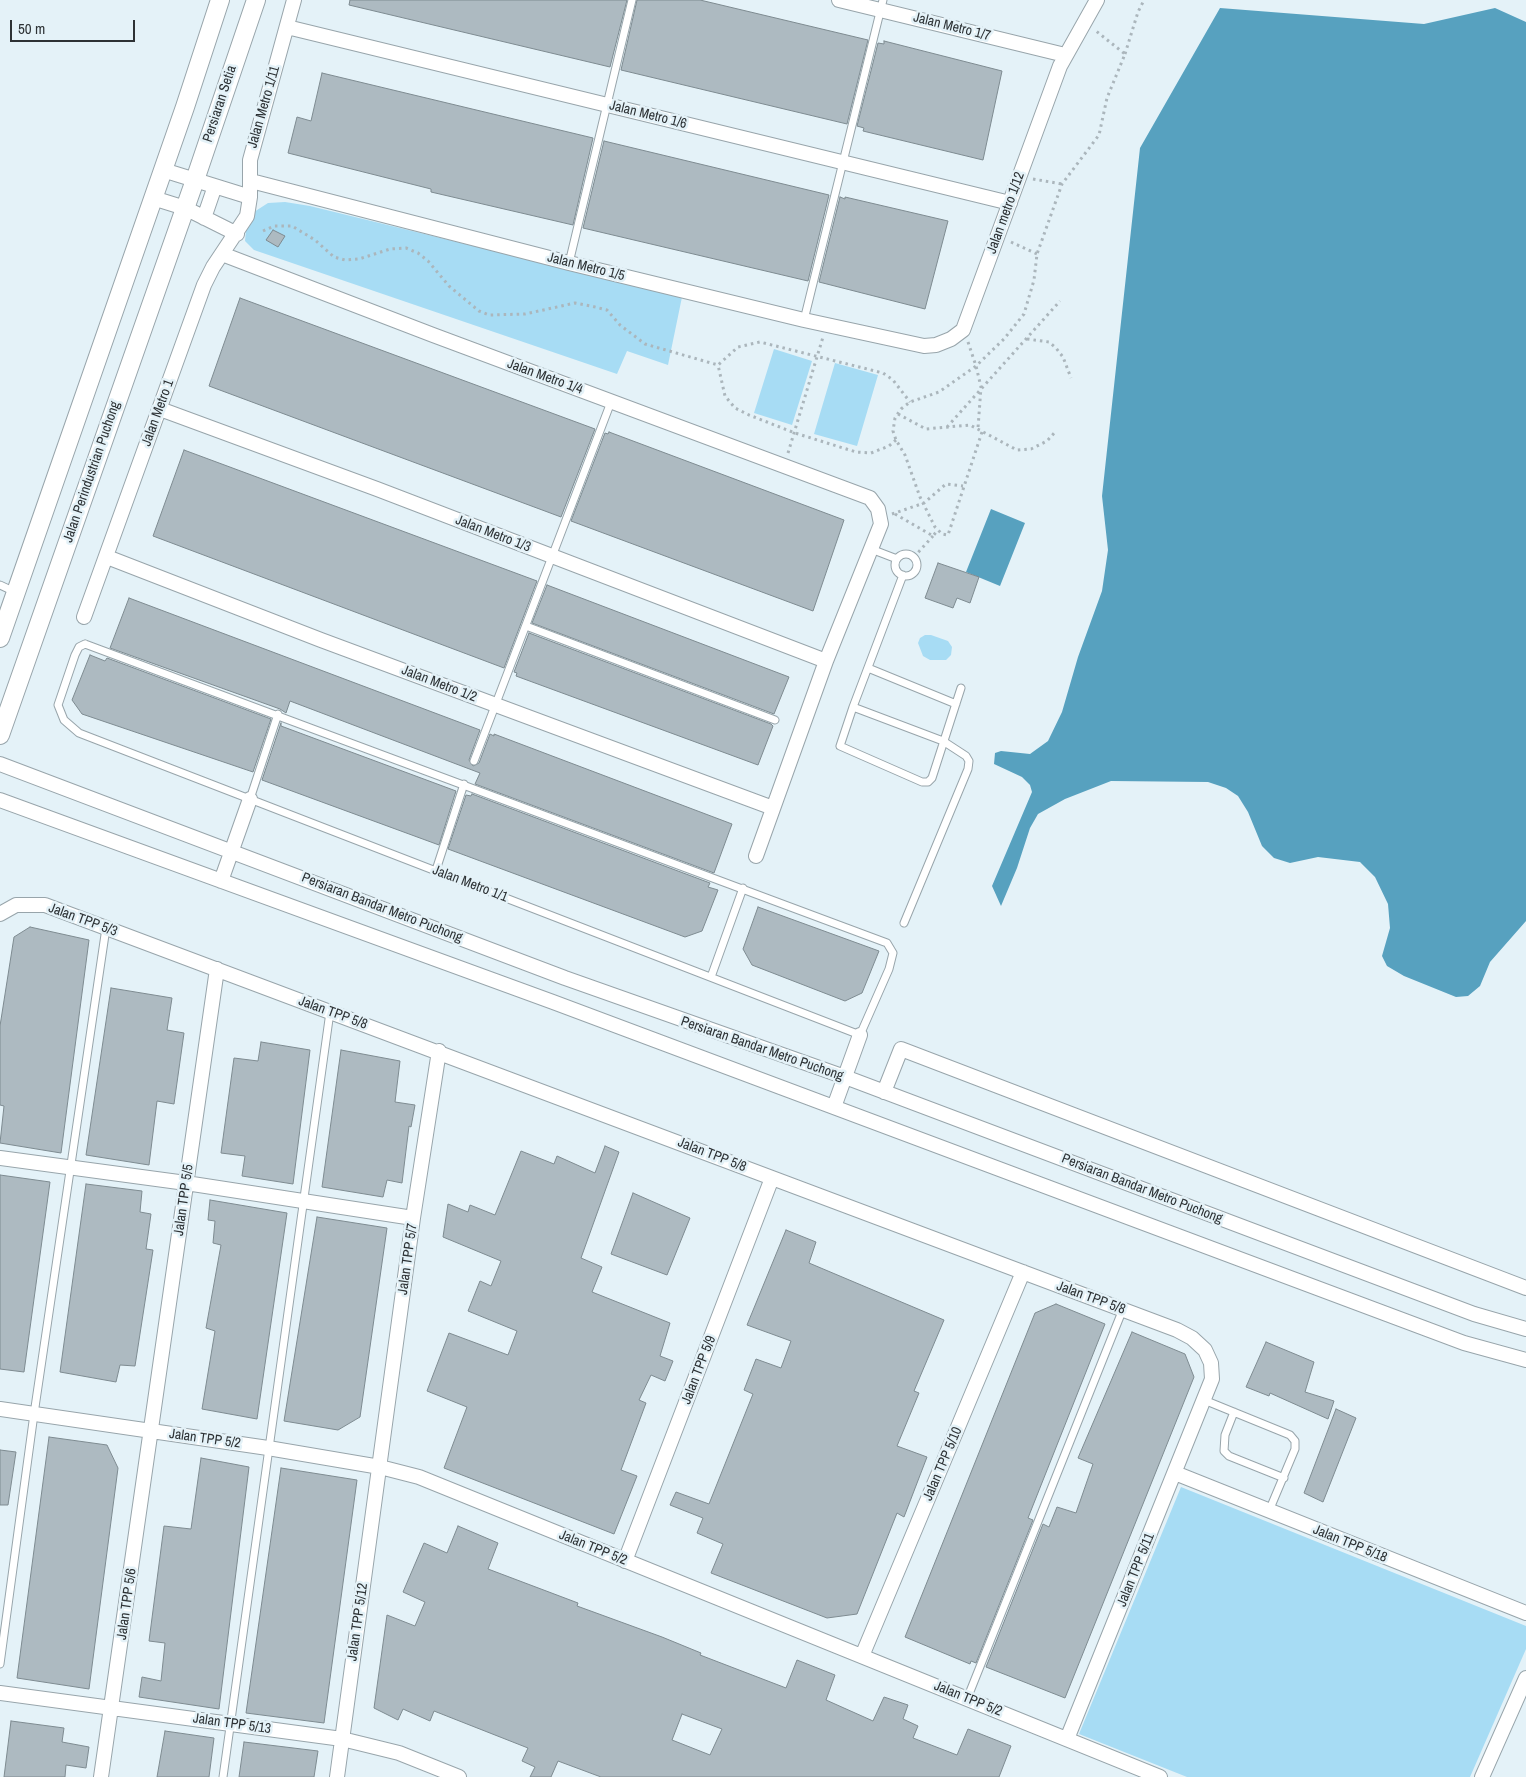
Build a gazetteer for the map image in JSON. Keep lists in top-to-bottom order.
{
  "streets": {
    "street": [
      "Jalan Metro 1/7",
      "Persiaran Setia",
      "Jalan Metro 1/11",
      "Jalan Metro 1/6",
      "Jalan metro 1/12",
      "Jalan Metro 1/5",
      "Jalan Metro 1/4",
      "Jalan Metro 1",
      "Jalan Perindustrian Puchong",
      "Jalan Metro 1/3",
      "Jalan Metro 1/2",
      "Persiaran Bandar Metro Puchong",
      "Jalan TPP 5/3",
      "Jalan TPP 5/8",
      "Jalan TPP 5/5",
      "Jalan TPP 5/7",
      "Jalan TPP 5/9",
      "Jalan TPP 5/2",
      "Jalan TPP 5/10",
      "Jalan TPP 5/18",
      "Jalan TPP 5/11",
      "Jalan TPP 5/6",
      "Jalan TPP 5/12",
      "Jalan TPP 5/13"
    ],
    "lane": ["Jalan Metro 1/1"]
  },
  "crossings": [
    ["Jalan Metro 1/7", "Jalan metro 1/12"],
    ["Persiaran Setia", "Jalan Perindustrian Puchong"],
    ["Jalan Metro 1/11", "Jalan Metro 1/6"],
    ["Jalan Metro 1/11", "Jalan Metro 1/5"],
    ["Jalan Metro 1/11", "Jalan Metro 1"],
    ["Jalan Metro 1/6", "Jalan metro 1/12"],
    ["Jalan metro 1/12", "Jalan Metro 1/5"],
    ["Jalan Metro 1/4", "Jalan Metro 1"],
    ["Jalan Metro 1", "Jalan Metro 1/3"],
    ["Jalan Metro 1", "Jalan Metro 1/2"],
    ["Jalan TPP 5/3", "Jalan TPP 5/8"],
    ["Jalan TPP 5/8", "Jalan TPP 5/5"],
    ["Jalan TPP 5/8", "Jalan TPP 5/7"],
    ["Jalan TPP 5/8", "Jalan TPP 5/9"],
    ["Jalan TPP 5/8", "Jalan TPP 5/10"],
    ["Jalan TPP 5/8", "Jalan TPP 5/11"],
    ["Jalan TPP 5/5", "Jalan TPP 5/2"],
    ["Jalan TPP 5/5", "Jalan TPP 5/6"],
    ["Jalan TPP 5/7", "Jalan TPP 5/2"],
    ["Jalan TPP 5/7", "Jalan TPP 5/12"],
    ["Jalan TPP 5/9", "Jalan TPP 5/2"],
    ["Jalan TPP 5/2", "Jalan TPP 5/10"],
    ["Jalan TPP 5/2", "Jalan TPP 5/11"],
    ["Jalan TPP 5/2", "Jalan TPP 5/6"],
    ["Jalan TPP 5/2", "Jalan TPP 5/12"],
    ["Jalan TPP 5/18", "Jalan TPP 5/11"],
    ["Jalan TPP 5/6", "Jalan TPP 5/13"],
    ["Jalan TPP 5/12", "Jalan TPP 5/13"]
  ],
  "scale_bar": "50 m"
}
